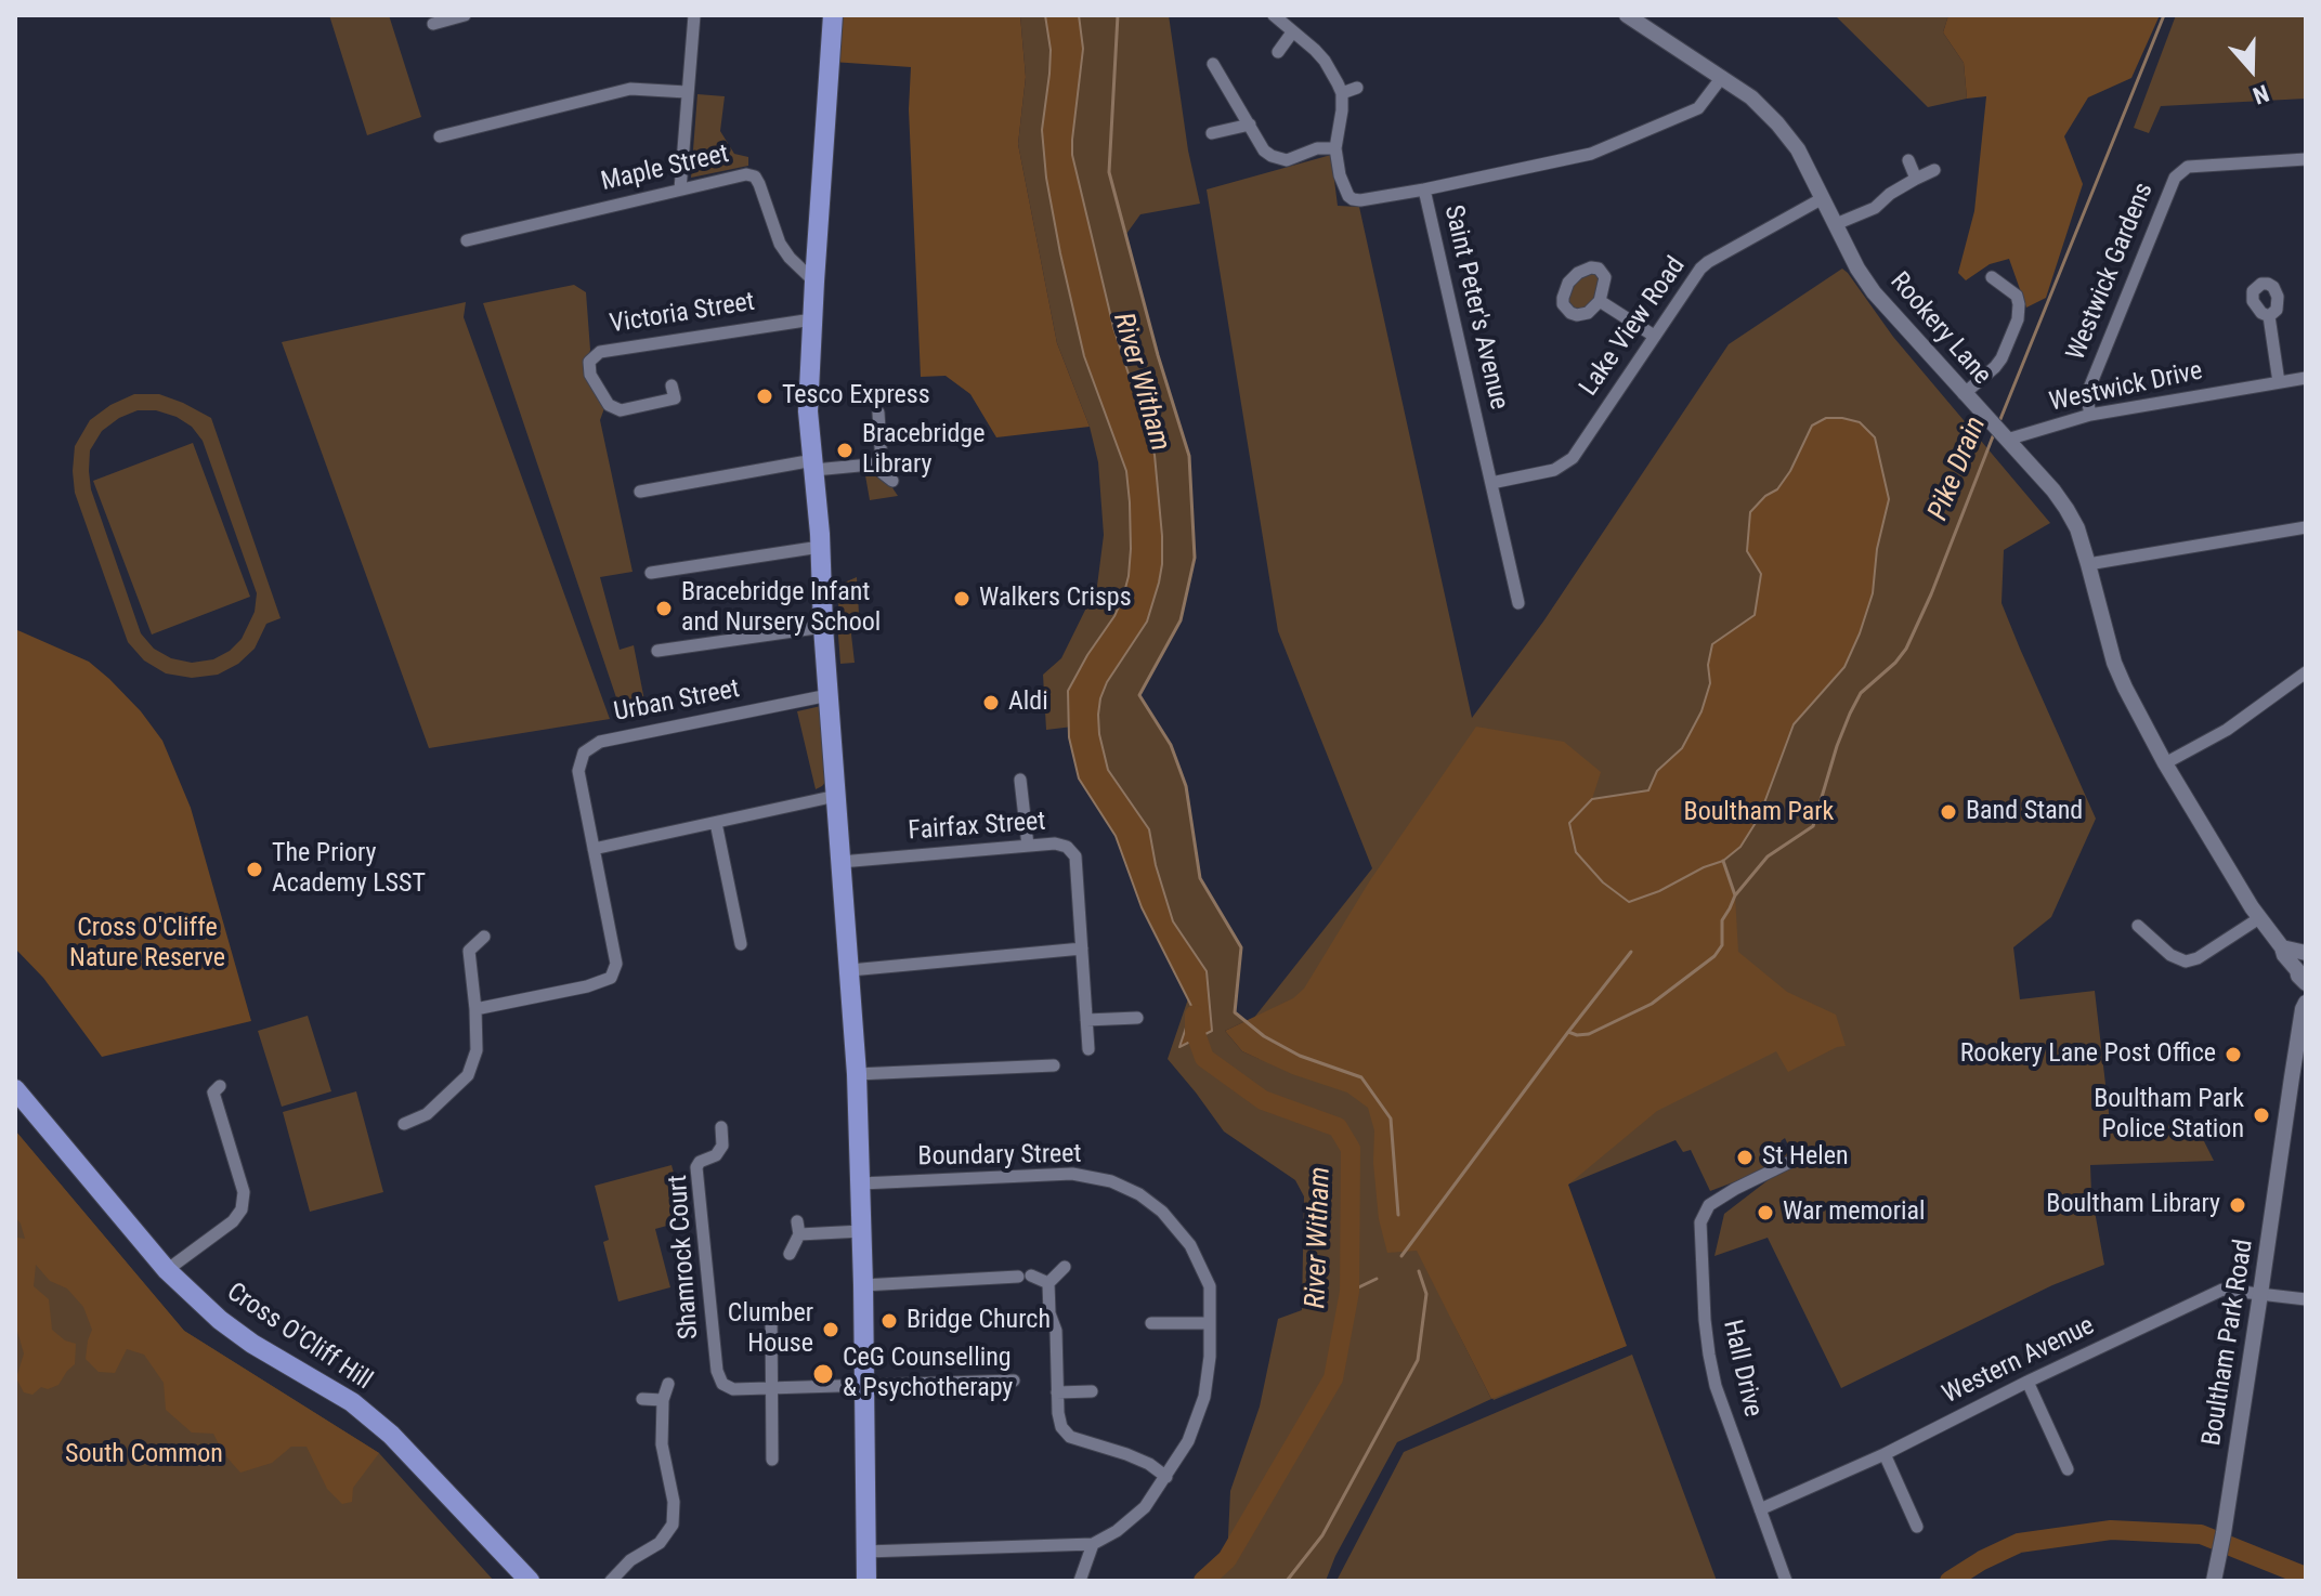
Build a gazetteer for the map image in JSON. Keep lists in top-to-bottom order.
{
  "streets": {
    "main road": ["Cross O'Cliff Hill"],
    "street": [
      "Maple Street",
      "Westwick Gardens",
      "Saint Peter's Avenue",
      "Victoria Street",
      "Lake View Road",
      "Rookery Lane",
      "Westwick Drive",
      "Urban Street",
      "Fairfax Street",
      "Boundary Street",
      "Shamrock Court",
      "Boultham Park Road",
      "Western Avenue",
      "Hall Drive"
    ]
  },
  "crossings": [
    ["Westwick Gardens", "Westwick Drive"],
    ["Saint Peter's Avenue", "Lake View Road"],
    ["Saint Peter's Avenue", "Rookery Lane"],
    ["Lake View Road", "Rookery Lane"],
    ["Rookery Lane", "Westwick Drive"],
    ["Rookery Lane", "Boultham Park Road"],
    ["Boultham Park Road", "Western Avenue"],
    ["Western Avenue", "Hall Drive"]
  ],
  "water": ["River Witham", "Pike Drain"],
  "parks": ["Boultham Park", "Cross O'Cliffe Nature Reserve", "South Common"],
  "places": [
    "Tesco Express",
    "Bracebridge Library",
    "Walkers Crisps",
    "Bracebridge Infant and Nursery School",
    "Aldi",
    "Band Stand",
    "The Priory Academy LSST",
    "Rookery Lane Post Office",
    "Boultham Park Police Station",
    "St Helen",
    "Boultham Library",
    "War memorial",
    "Bridge Church",
    "Clumber House",
    "CeG Counselling & Psychotherapy"
  ],
  "north": "bottom"
}
